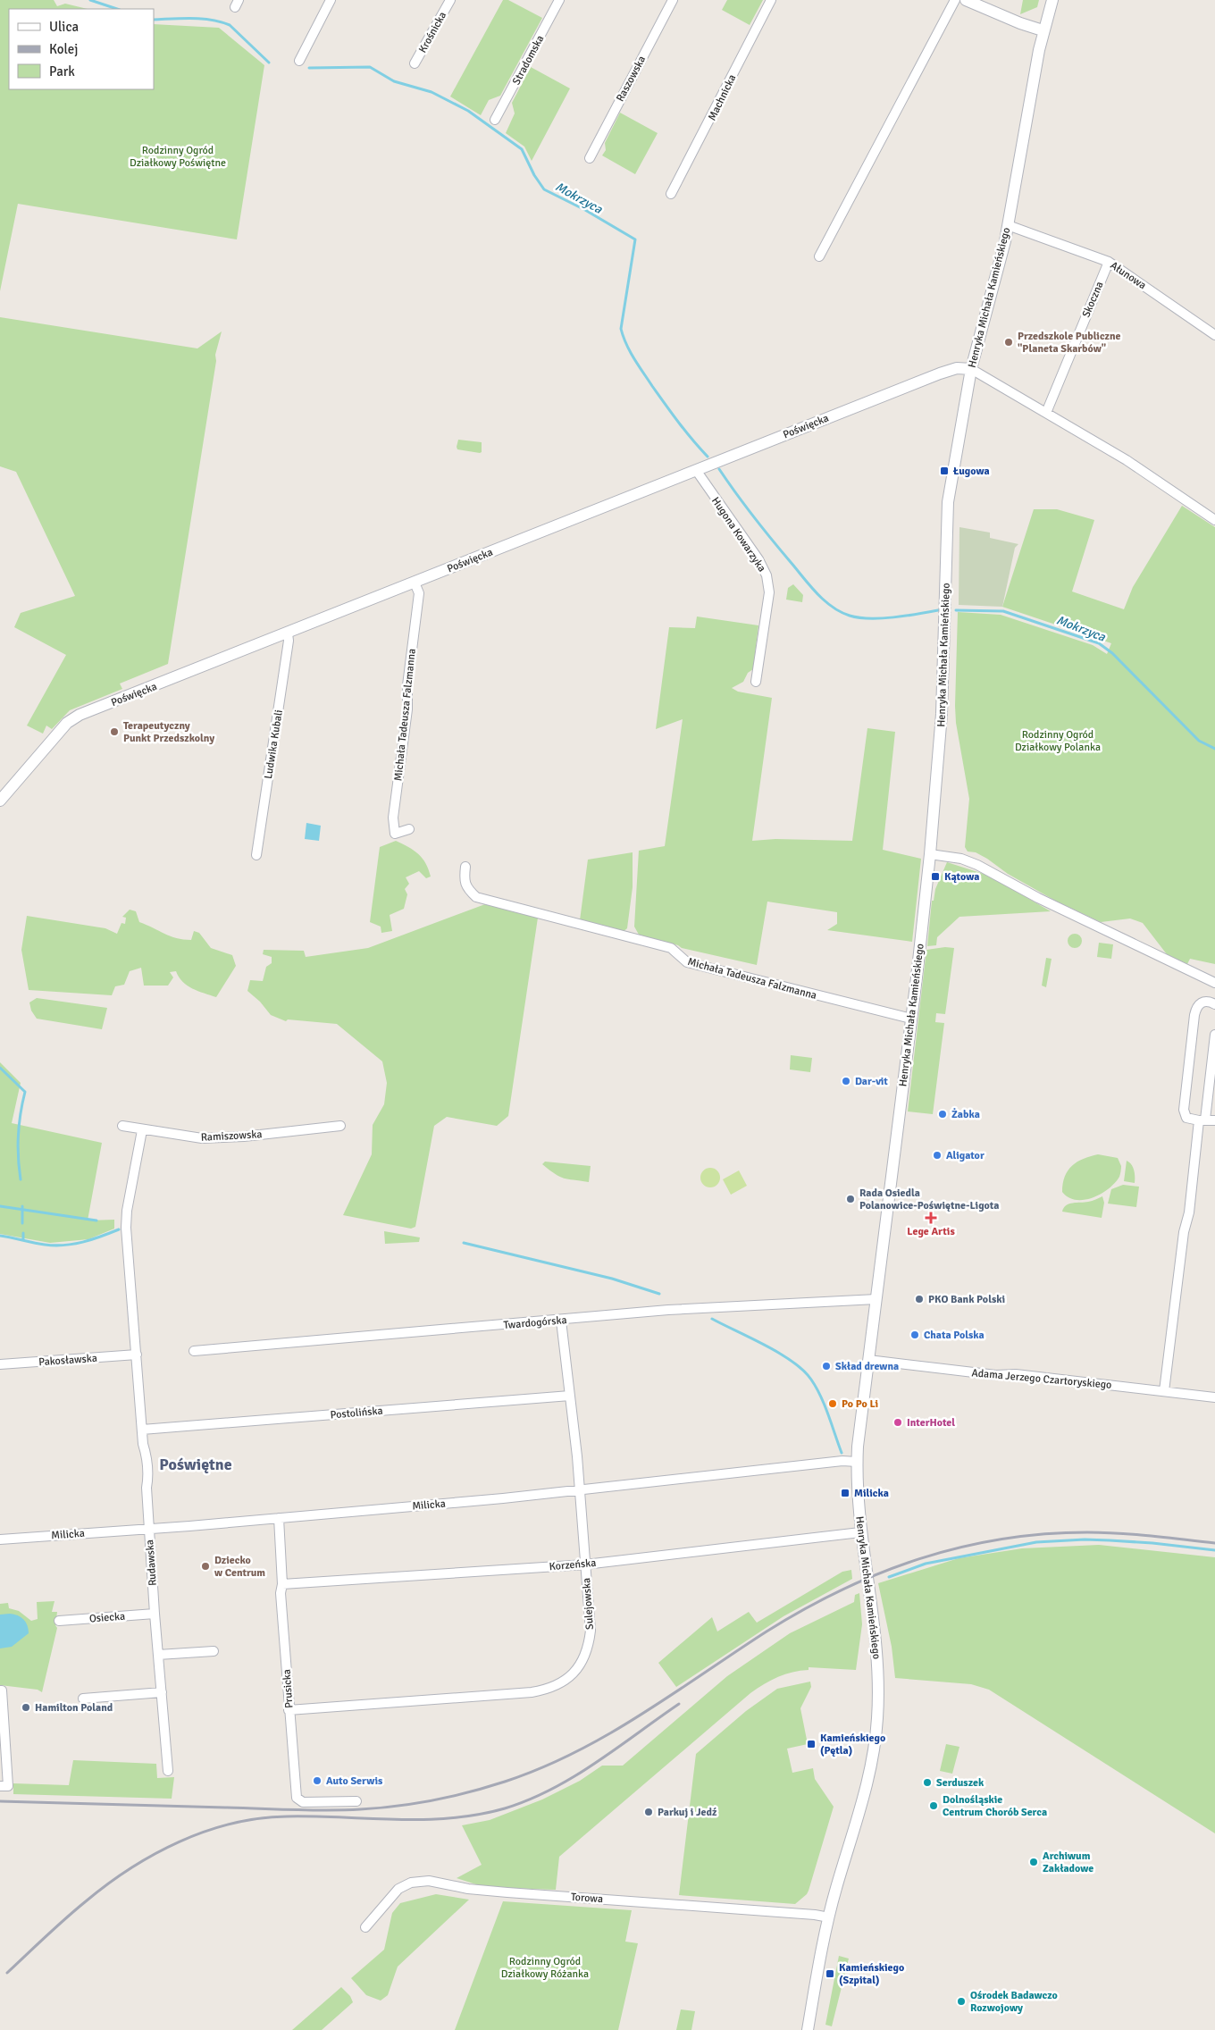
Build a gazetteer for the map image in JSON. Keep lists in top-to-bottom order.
{
  "streets": {
    "street": [
      "Krośnicka",
      "Stradomska",
      "Raszowska",
      "Machnicka",
      "Ałunowa",
      "Henryka Michała Kamieńskiego",
      "Skoczna",
      "Poświęcka",
      "Hugona Kowarzyka",
      "Michała Tadeusza Falzmanna",
      "Ludwika Kubali",
      "Ramiszowska",
      "Twardogórska",
      "Pakosławska",
      "Adama Jerzego Czartoryskiego",
      "Postolińska",
      "Milicka",
      "Rudawska",
      "Korzeńska",
      "Sulejowska",
      "Osiecka",
      "Prusicka",
      "Torowa"
    ]
  },
  "crossings": [
    ["Ałunowa", "Henryka Michała Kamieńskiego"],
    ["Ałunowa", "Skoczna"],
    ["Henryka Michała Kamieńskiego", "Poświęcka"],
    ["Henryka Michała Kamieńskiego", "Michała Tadeusza Falzmanna"],
    ["Henryka Michała Kamieńskiego", "Twardogórska"],
    ["Henryka Michała Kamieńskiego", "Adama Jerzego Czartoryskiego"],
    ["Henryka Michała Kamieńskiego", "Milicka"],
    ["Henryka Michała Kamieńskiego", "Korzeńska"],
    ["Henryka Michała Kamieńskiego", "Torowa"],
    ["Poświęcka", "Hugona Kowarzyka"],
    ["Poświęcka", "Michała Tadeusza Falzmanna"],
    ["Poświęcka", "Ludwika Kubali"],
    ["Ramiszowska", "Rudawska"],
    ["Twardogórska", "Sulejowska"],
    ["Pakosławska", "Rudawska"],
    ["Postolińska", "Rudawska"],
    ["Postolińska", "Sulejowska"],
    ["Milicka", "Rudawska"],
    ["Milicka", "Sulejowska"],
    ["Milicka", "Prusicka"],
    ["Rudawska", "Osiecka"],
    ["Korzeńska", "Sulejowska"],
    ["Korzeńska", "Prusicka"],
    ["Sulejowska", "Prusicka"]
  ],
  "districts": ["Poświętne"],
  "water": ["Mokrzyca"],
  "parks": ["Rodzinny Ogród Działkowy Poświętne", "Rodzinny Ogród Działkowy Polanka", "Rodzinny Ogród Działkowy Różanka"],
  "places": {
    "other": [
      "Przedszkole Publiczne \"Planeta Skarbów\"",
      "Terapeutyczny Punkt Przedszkolny",
      "Dar-vit",
      "Żabka",
      "Aligator",
      "Rada Osiedla Polanowice-Poświętne-Ligota",
      "PKO Bank Polski",
      "Chata Polska",
      "Skład drewna",
      "Po Po Li",
      "InterHotel",
      "Dziecko w Centrum",
      "Hamilton Poland",
      "Auto Serwis",
      "Serduszek",
      "Dolnośląskie Centrum Chorób Serca",
      "Parkuj i Jedź",
      "Archiwum Zakładowe",
      "Ośrodek Badawczo Rozwojowy"
    ],
    "transit": [
      "Ługowa",
      "Kątowa",
      "Milicka",
      "Kamieńskiego (Pętla)",
      "Kamieńskiego (Szpital)"
    ],
    "health": ["Lege Artis"]
  },
  "legend": ["Ulica", "Kolej", "Park"]
}
